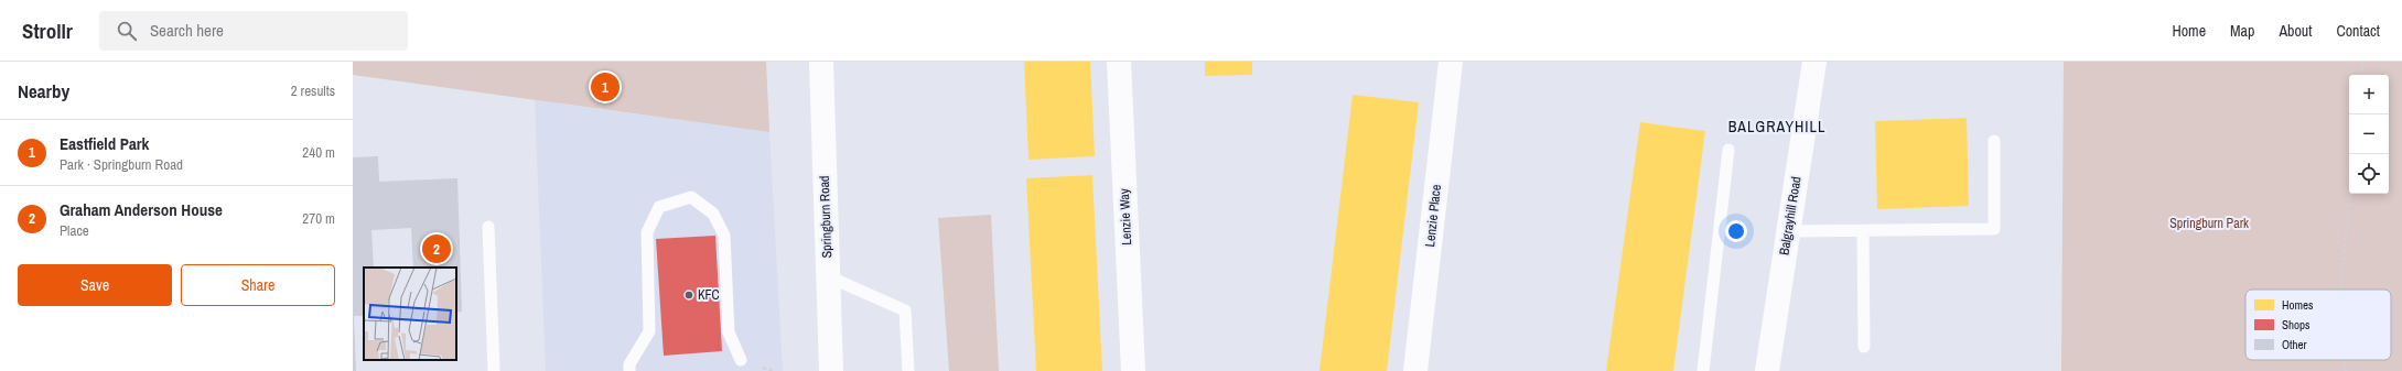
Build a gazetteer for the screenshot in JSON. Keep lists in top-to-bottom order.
{
  "streets": {
    "street": [
      "Lenzie Place",
      "Balgrayhill Road",
      "Springburn Road",
      "Lenzie Way"
    ]
  },
  "districts": ["BALGRAYHILL"],
  "parks": ["Springburn Park"],
  "places": ["KFC"],
  "legend": ["Homes", "Shops", "Other"],
  "page": {
    "header": "Strollr",
    "search": "Search here",
    "nav": [
      "Home",
      "Map",
      "About",
      "Contact"
    ],
    "heading": ["Nearby", "2 results"],
    "pins": ["1", "2"],
    "map_buttons": ["+", "−"],
    "list": [
      {
        "mark": "1",
        "name": "Eastfield Park",
        "note": "Park · Springburn Road",
        "value": "240 m"
      },
      {
        "mark": "2",
        "name": "Graham Anderson House",
        "note": "Place",
        "value": "270 m"
      }
    ],
    "buttons": ["Save", "Share"]
  }
}
